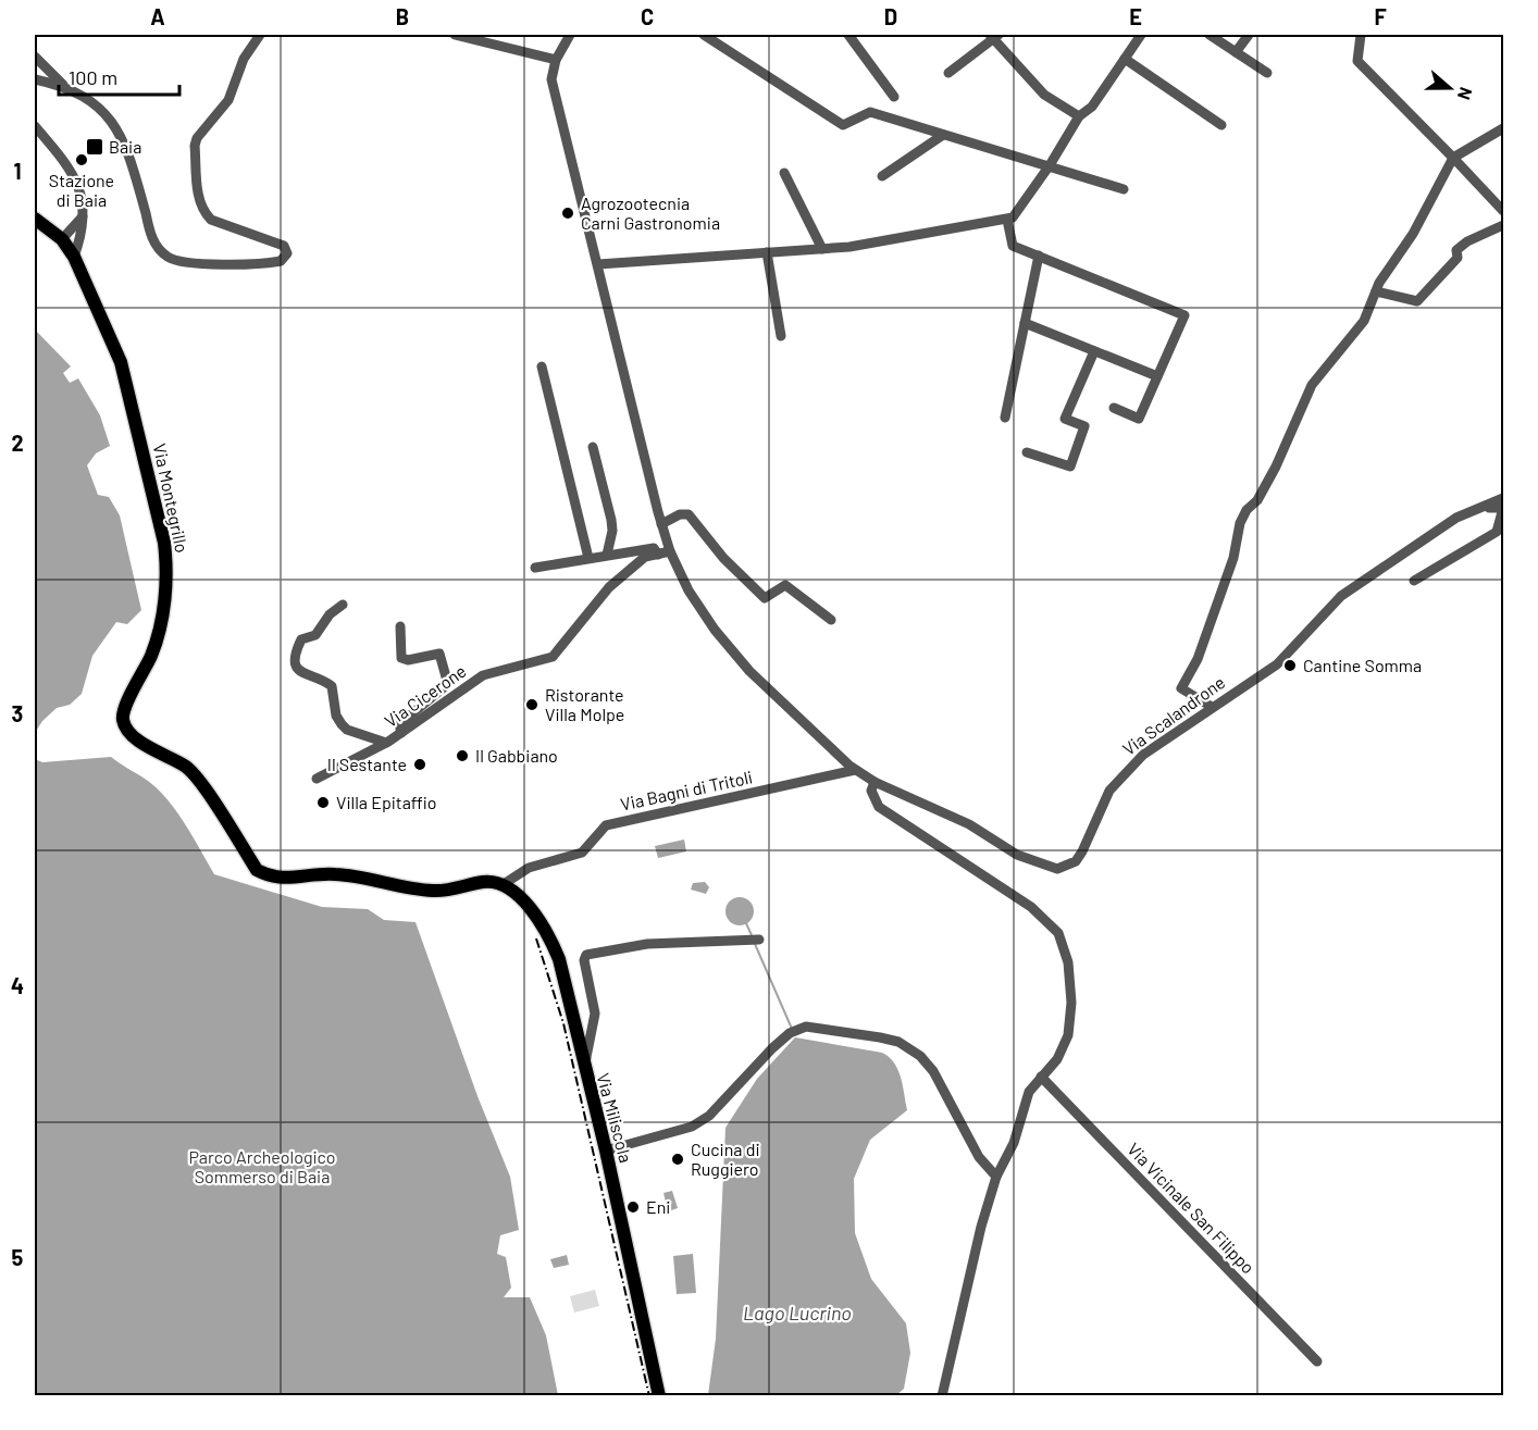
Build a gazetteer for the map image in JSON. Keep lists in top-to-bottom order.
{
  "streets": {
    "main road": ["Via Montegrillo", "Via Miliscola"],
    "street": [
      "Via Cicerone",
      "Via Scalandrone",
      "Via Bagni di Tritoli",
      "Via Vicinale San Filippo"
    ]
  },
  "crossings": [
    ["Via Montegrillo", "Via Bagni di Tritoli"],
    ["Via Montegrillo", "Via Miliscola"],
    ["Via Bagni di Tritoli", "Via Miliscola"]
  ],
  "water": ["Lago Lucrino"],
  "parks": ["Parco Archeologico Sommerso di Baia"],
  "places": {
    "transit": ["Baia"],
    "other": [
      "Stazione di Baia",
      "Agrozootecnia Carni Gastronomia",
      "Cantine Somma",
      "Ristorante Villa Molpe",
      "Il Gabbiano",
      "Il Sestante",
      "Villa Epitaffio",
      "Cucina di Ruggiero",
      "Eni"
    ]
  },
  "scale_bar": "100 m",
  "north": "right",
  "grid": {
    "columns": [
      "A",
      "B",
      "C",
      "D",
      "E",
      "F"
    ],
    "rows": [
      "1",
      "2",
      "3",
      "4",
      "5"
    ]
  }
}
